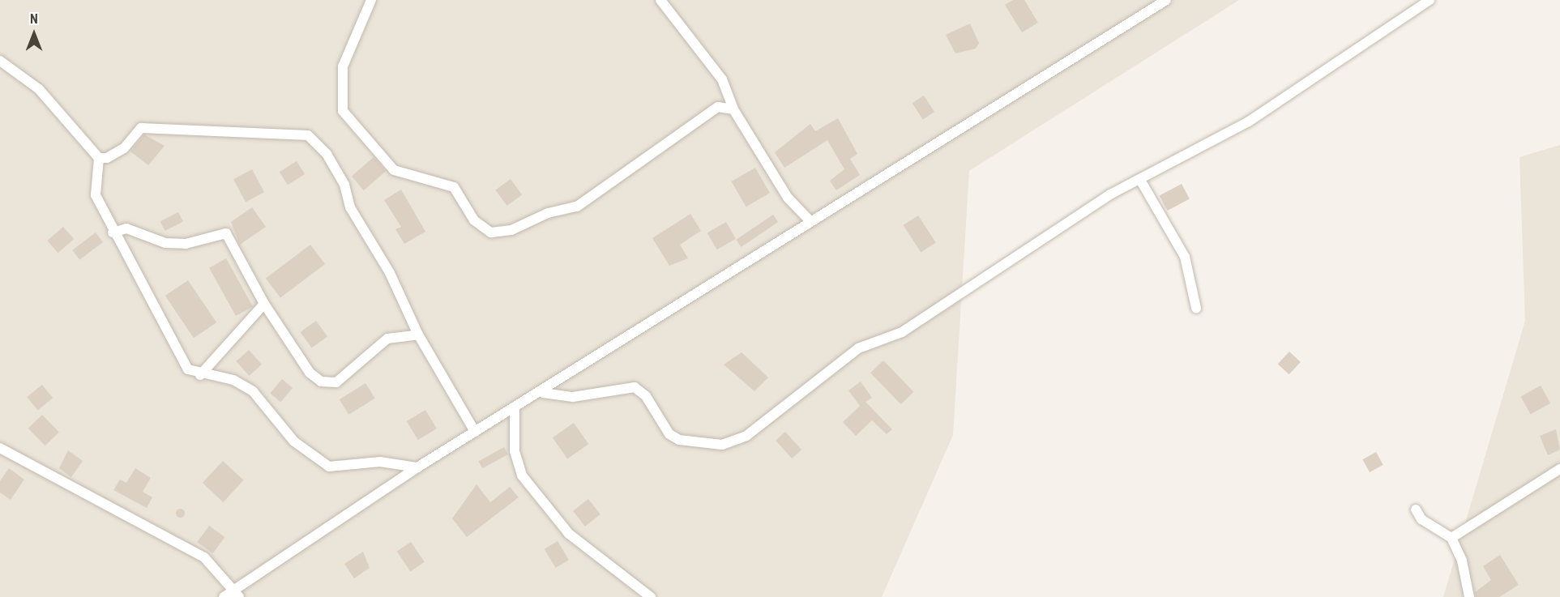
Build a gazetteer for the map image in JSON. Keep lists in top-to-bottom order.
{
  "north": "top"
}
